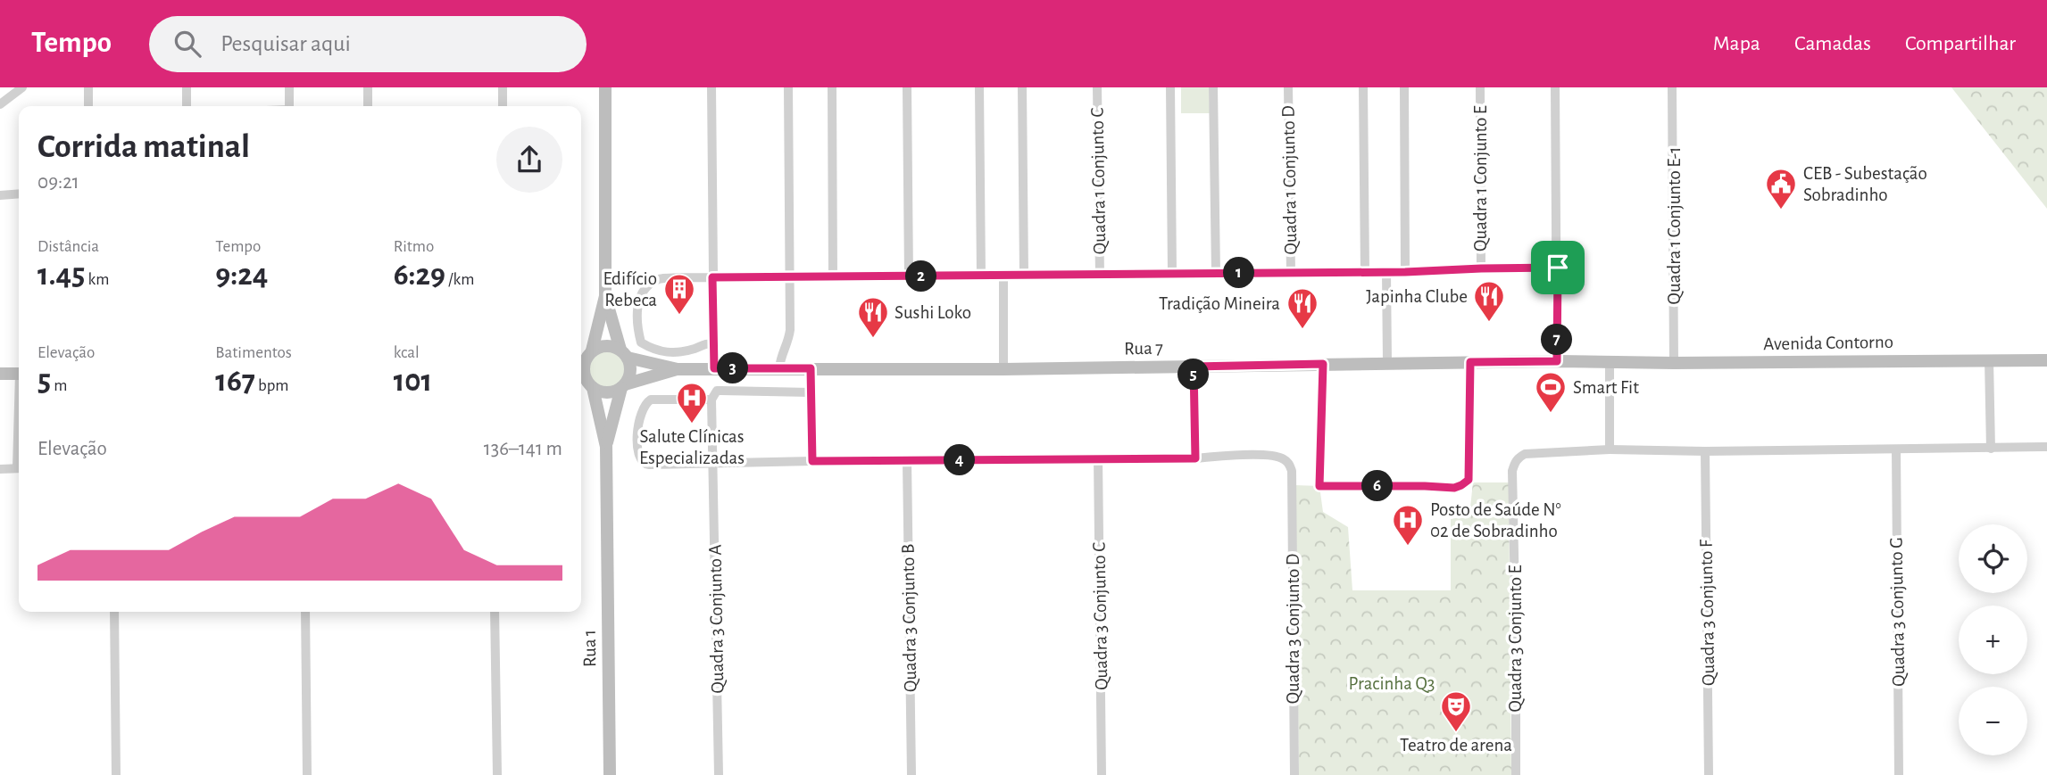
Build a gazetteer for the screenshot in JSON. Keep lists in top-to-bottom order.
{
  "streets": {
    "main road": ["Avenida Contorno", "Rua 7", "Rua 1"],
    "street": [
      "Quadra 1 Conjunto E",
      "Quadra 1 Conjunto D",
      "Quadra 1 Conjunto C",
      "Quadra 1 Conjunto E-1",
      "Quadra 3 Conjunto G",
      "Quadra 3 Conjunto F",
      "Quadra 3 Conjunto C",
      "Quadra 3 Conjunto B",
      "Quadra 3 Conjunto A",
      "Quadra 3 Conjunto D",
      "Quadra 3 Conjunto E"
    ]
  },
  "crossings": [
    ["Quadra 1 Conjunto E-1", "Avenida Contorno"],
    ["Avenida Contorno", "Rua 7"]
  ],
  "parks": ["Pracinha Q3"],
  "places": {
    "public building": ["CEB - Subestação Sobradinho"],
    "building": ["Edifício Rebeca"],
    "restaurant": ["Japinha Clube", "Tradição Mineira", "Sushi Loko"],
    "sports": ["Smart Fit"],
    "hospital": ["Salute Clínicas Especializadas", "Posto de Saúde N° 02 de Sobradinho"],
    "theatre": ["Teatro de arena"]
  },
  "page": {
    "header": "Tempo",
    "search": "Pesquisar aqui",
    "nav": ["Mapa", "Camadas", "Compartilhar"],
    "heading": ["Corrida matinal", "09:21"],
    "stats": [
      ["Distância", "1.45 km"],
      ["Tempo", "9:24"],
      ["Ritmo", "6:29 /km"],
      ["Elevação", "5 m"],
      ["Batimentos", "167 bpm"],
      ["kcal", "101"]
    ],
    "pins": [
      "1",
      "2",
      "7",
      "3",
      "5",
      "4",
      "6"
    ],
    "chart": ["Elevação", "136–141 m"],
    "map_buttons": ["+", "−"]
  }
}
